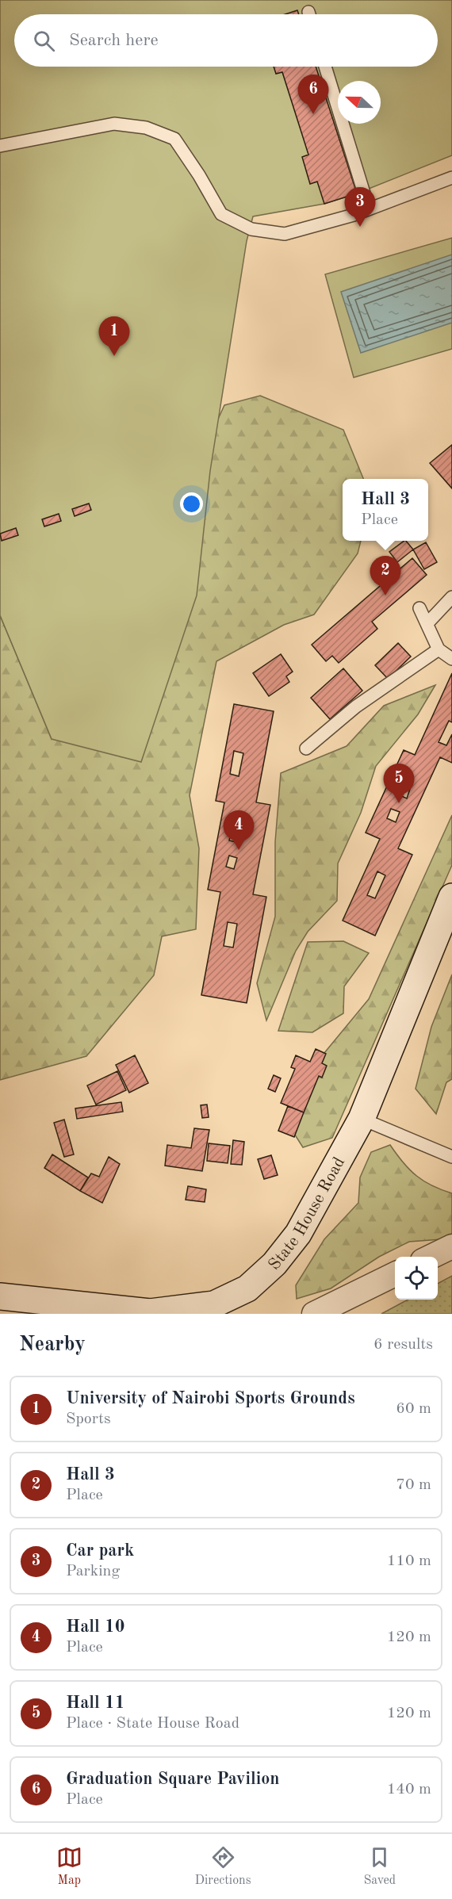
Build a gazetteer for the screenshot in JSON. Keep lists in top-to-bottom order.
{
  "streets": {
    "street": ["State House Road"]
  },
  "north": "left",
  "page": {
    "search": "Search here",
    "pins": [
      "6",
      "3",
      "1",
      "2",
      "5",
      "4"
    ],
    "popup": ["Hall 3", "Place"],
    "heading": ["Nearby", "6 results"],
    "list": [
      {
        "mark": "1",
        "name": "University of Nairobi Sports Grounds",
        "note": "Sports",
        "value": "60 m"
      },
      {
        "mark": "2",
        "name": "Hall 3",
        "note": "Place",
        "value": "70 m"
      },
      {
        "mark": "3",
        "name": "Car park",
        "note": "Parking",
        "value": "110 m"
      },
      {
        "mark": "4",
        "name": "Hall 10",
        "note": "Place",
        "value": "120 m"
      },
      {
        "mark": "5",
        "name": "Hall 11",
        "note": "Place · State House Road",
        "value": "120 m"
      },
      {
        "mark": "6",
        "name": "Graduation Square Pavilion",
        "note": "Place",
        "value": "140 m"
      }
    ],
    "nav": ["Map", "Directions", "Saved"]
  }
}
